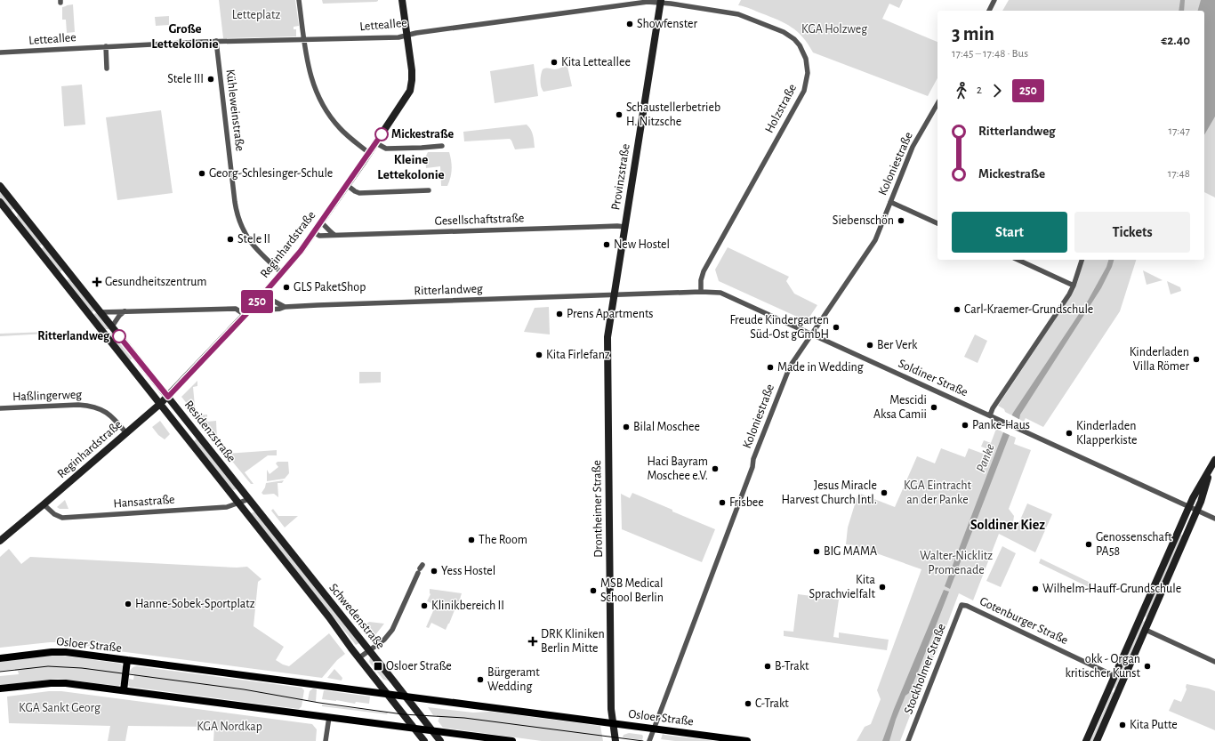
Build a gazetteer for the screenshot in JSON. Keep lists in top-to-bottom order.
{
  "streets": {
    "main road": [
      "Provinzstraße",
      "Reginhardstraße",
      "Residenzstraße",
      "Drontheimer Straße",
      "Schwedenstraße",
      "Osloer Straße"
    ],
    "street": [
      "Letteallee",
      "Holzstraße",
      "Kühleweinstraße",
      "Koloniestraße",
      "Gesellschaftstraße",
      "Ritterlandweg",
      "Soldiner Straße",
      "Haßlingerweg",
      "Hansastraße",
      "Gotenburger Straße",
      "Stockholmer Straße"
    ]
  },
  "crossings": [
    ["Letteallee", "Holzstraße"],
    ["Letteallee", "Kühleweinstraße"],
    ["Letteallee", "Provinzstraße"],
    ["Letteallee", "Reginhardstraße"],
    ["Holzstraße", "Provinzstraße"],
    ["Holzstraße", "Soldiner Straße"],
    ["Kühleweinstraße", "Reginhardstraße"],
    ["Koloniestraße", "Soldiner Straße"],
    ["Koloniestraße", "Osloer Straße"],
    ["Provinzstraße", "Gesellschaftstraße"],
    ["Provinzstraße", "Ritterlandweg"],
    ["Provinzstraße", "Soldiner Straße"],
    ["Provinzstraße", "Drontheimer Straße"],
    ["Gesellschaftstraße", "Reginhardstraße"],
    ["Reginhardstraße", "Ritterlandweg"],
    ["Reginhardstraße", "Haßlingerweg"],
    ["Reginhardstraße", "Residenzstraße"],
    ["Reginhardstraße", "Hansastraße"],
    ["Ritterlandweg", "Soldiner Straße"],
    ["Ritterlandweg", "Drontheimer Straße"],
    ["Soldiner Straße", "Drontheimer Straße"],
    ["Residenzstraße", "Hansastraße"],
    ["Residenzstraße", "Schwedenstraße"],
    ["Drontheimer Straße", "Osloer Straße"],
    ["Schwedenstraße", "Osloer Straße"],
    ["Gotenburger Straße", "Stockholmer Straße"]
  ],
  "districts": ["Große Lettekolonie", "Kleine Lettekolonie", "Soldiner Kiez"],
  "water": ["Panke"],
  "parks": [
    "Letteplatz",
    "KGA Holzweg",
    "KGA Eintracht an der Panke",
    "Walter-Nicklitz Promenade",
    "KGA Sankt Georg",
    "KGA Nordkap"
  ],
  "places": {
    "other": [
      "Showfenster",
      "Kita Letteallee",
      "Stele III",
      "Schaustellerbetrieb H. Nitzsche",
      "Mickestraße",
      "Georg-Schlesinger-Schule",
      "Siebenschön",
      "Stele II",
      "New Hostel",
      "GLS PaketShop",
      "Carl-Kraemer-Grundschule",
      "Prens Apartments",
      "Freude Kindergarten Süd-Ost gGmbH",
      "Ritterlandweg",
      "Ber Verk",
      "Kita Firlefanz",
      "Kinderladen Villa Römer",
      "Made in Wedding",
      "Mescidi Aksa Camii",
      "Panke-Haus",
      "Bilal Moschee",
      "Kinderladen Klapperkiste",
      "Haci Bayram Moschee e.V.",
      "Jesus Miracle Harvest Church Intl.",
      "Frisbee",
      "The Room",
      "Genossenschaft PA58",
      "BIG MAMA",
      "Yess Hostel",
      "Kita Sprachvielfalt",
      "Wilhelm-Hauff-Grundschule",
      "MSB Medical School Berlin",
      "Hanne-Sobek-Sportplatz",
      "Klinikbereich II",
      "B-Trakt",
      "okk - Organ kritischer Kunst",
      "Bürgeramt Wedding",
      "C-Trakt",
      "Kita Putte"
    ],
    "health": ["Gesundheitszentrum", "DRK Kliniken Berlin Mitte"],
    "transit": ["Osloer Straße"]
  },
  "lines": ["bus line 250"],
  "page": {
    "on_map": "250",
    "heading": ["3 min", "17:45 – 17:48 · Bus", "€2.40"],
    "legs": ["2", "250"],
    "list": [
      {
        "name": "Ritterlandweg",
        "value": "17:47"
      },
      {
        "name": "Mickestraße",
        "value": "17:48"
      }
    ],
    "buttons": ["Start", "Tickets"]
  }
}
